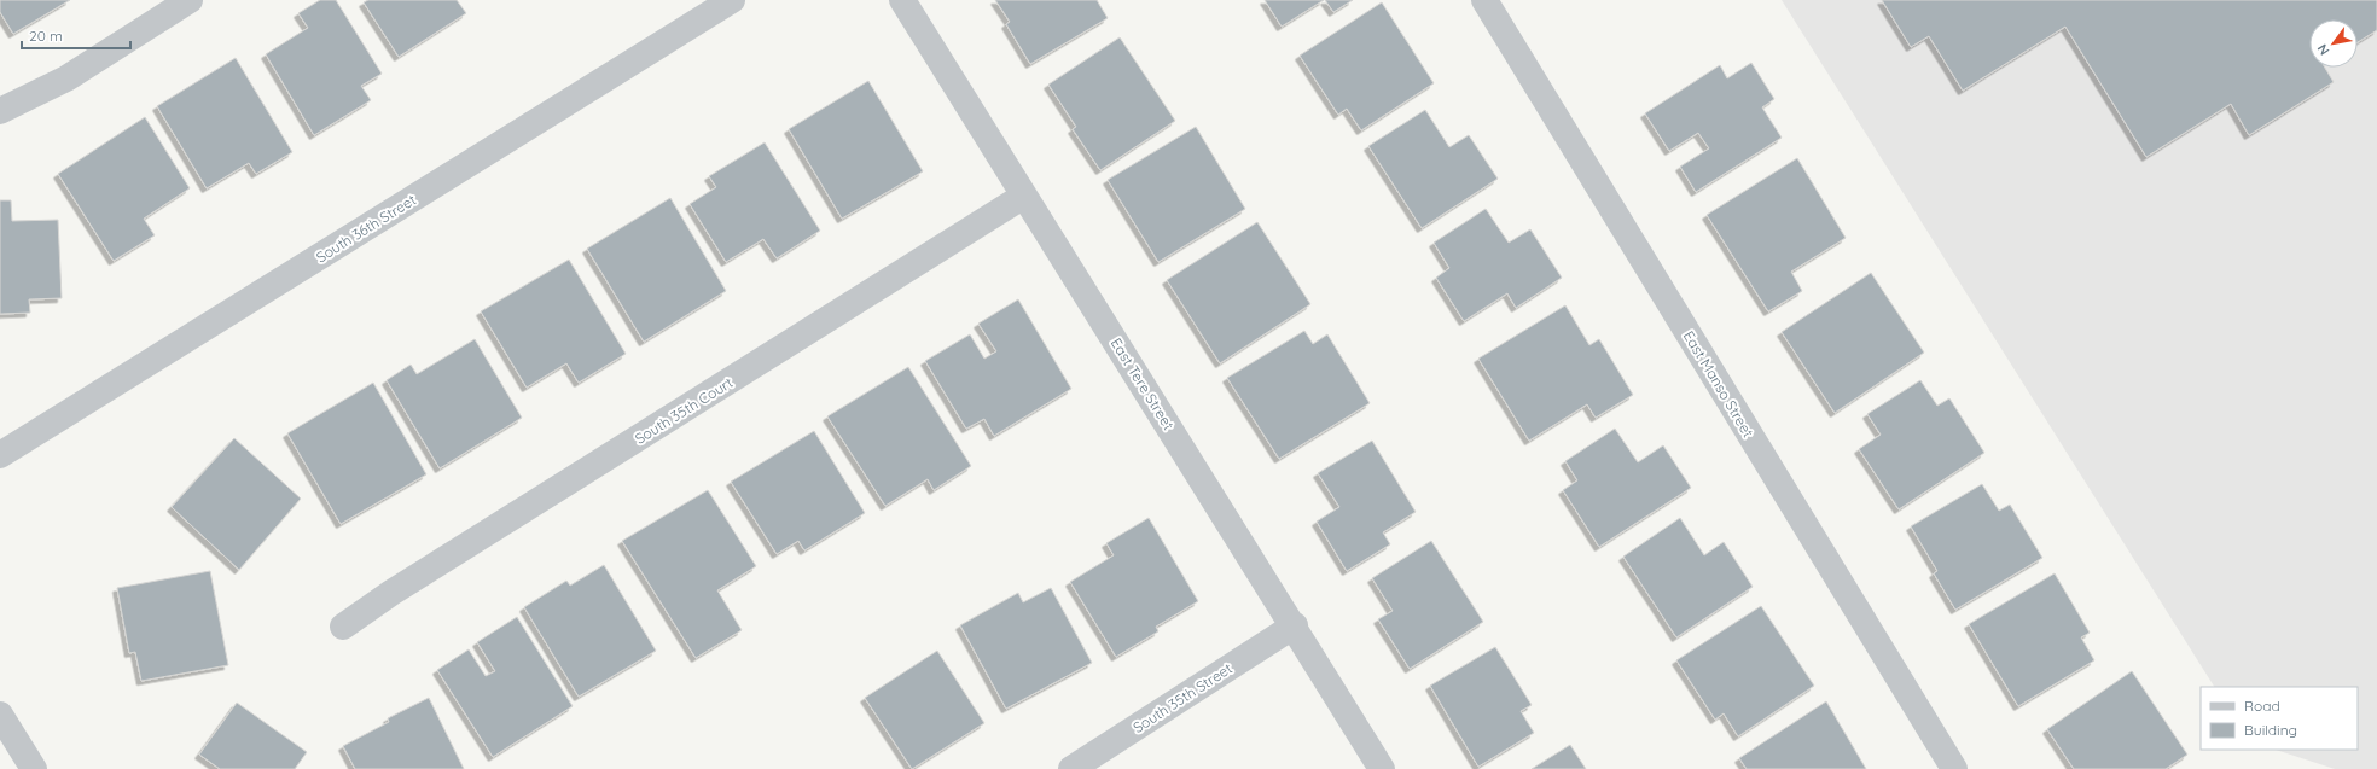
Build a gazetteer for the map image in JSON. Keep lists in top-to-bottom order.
{
  "streets": {
    "street": [
      "South 36th Street",
      "East Tere Street",
      "East Manso Street",
      "South 35th Court",
      "South 35th Street"
    ]
  },
  "crossings": [
    ["East Tere Street", "South 35th Court"],
    ["East Tere Street", "South 35th Street"]
  ],
  "legend": ["Road", "Building"],
  "scale_bar": "20 m",
  "north": "bottom left"
}
